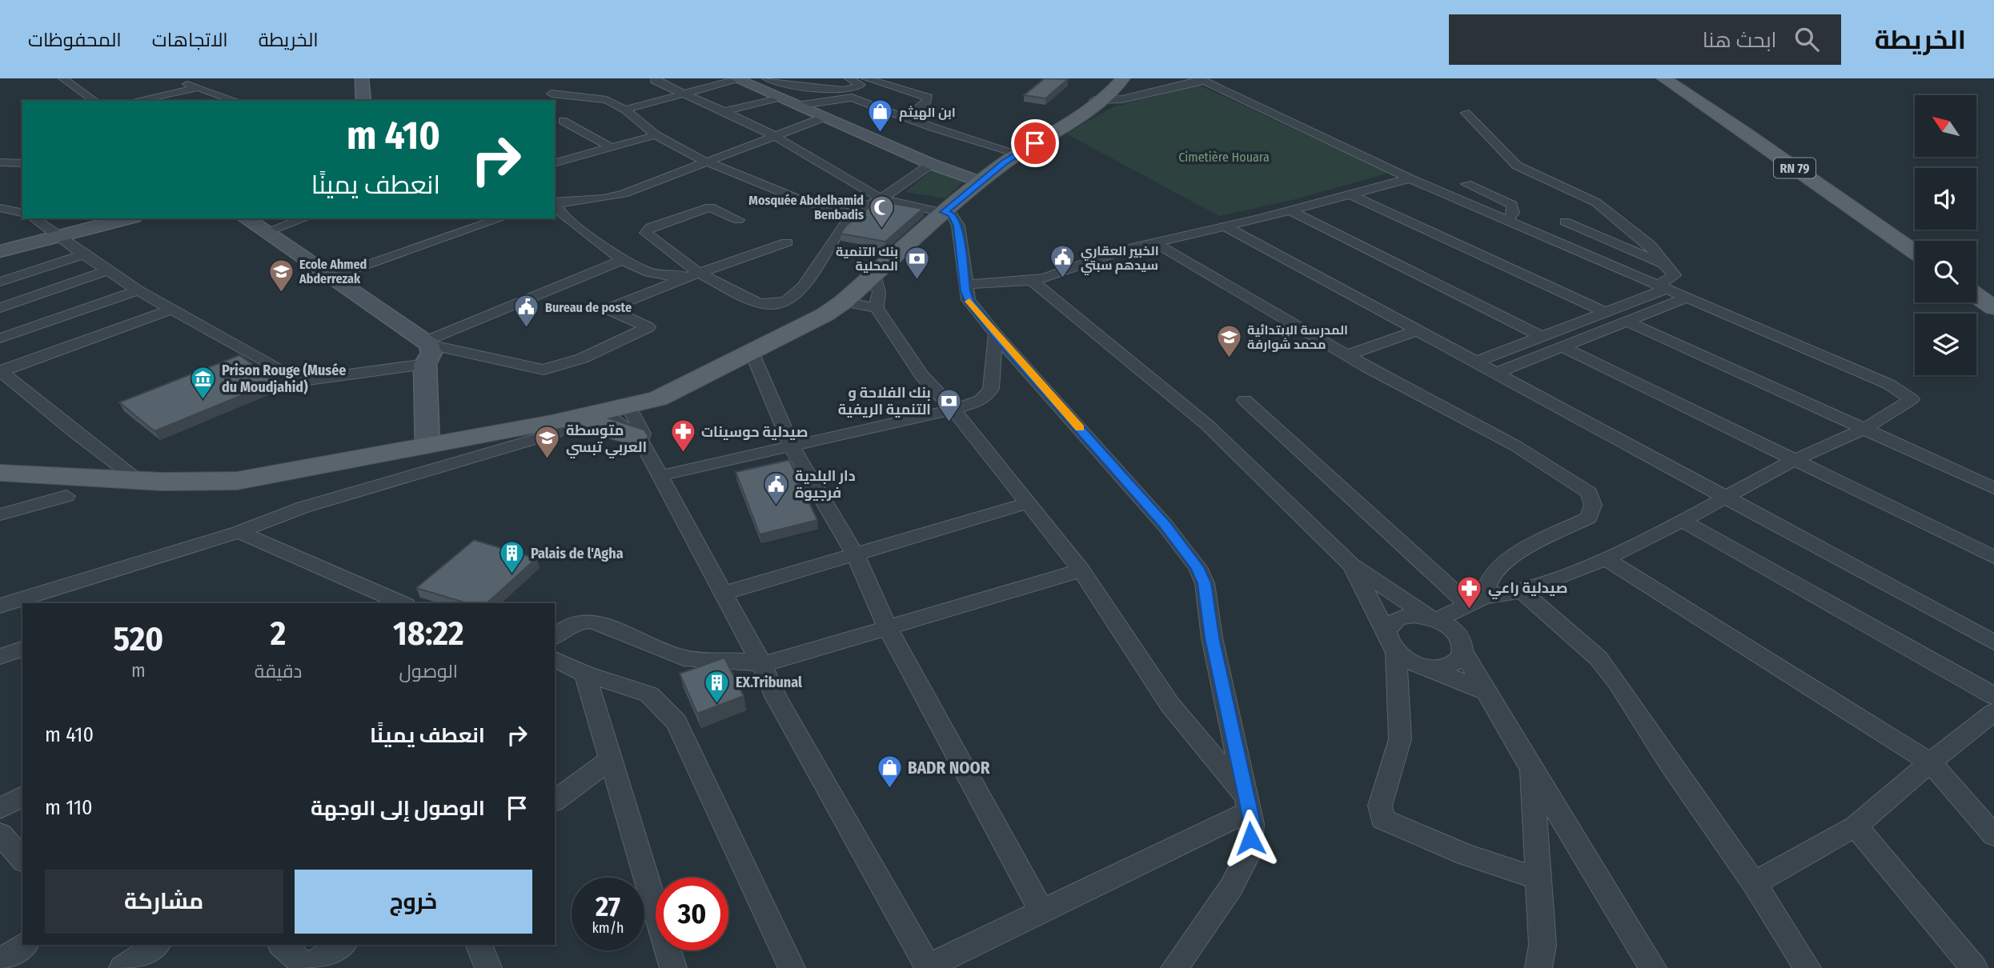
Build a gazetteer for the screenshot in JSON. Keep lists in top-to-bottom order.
{
  "streets": {
    "main road": ["RN 79"]
  },
  "parks": ["Cimetière Houara"],
  "places": {
    "shop": ["ابن الهيثم", "BADR NOOR"],
    "mosque": ["Mosquée Abdelhamid Benbadis"],
    "public building": ["الخبير العقاري سيدهم سبتي", "Bureau de poste", "دار البلدية فرجيوة"],
    "bank": ["بنك التنمية المحلية", "بنك الفلاحة و التنمية الريفية"],
    "school or university": ["Ecole Ahmed Abderrezak", "المدرسة الإبتدائية محمد شوارفة", "متوسطة العربي تبسي"],
    "museum": ["Prison Rouge (Musée du Moudjahid)"],
    "pharmacy": ["صيدلية حوسينات", "صيدلية راعي"],
    "building": ["Palais de l'Agha", "EX.Tribunal"]
  },
  "north": "top left",
  "page": {
    "header": "الخريطة",
    "search": "ابحث هنا",
    "nav": ["الخريطة", "الاتجاهات", "المحفوظات"],
    "turn": ["410 m", "انعطف يمينًا"],
    "eta": [
      "18:22",
      "الوصول",
      "2",
      "دقيقة",
      "520",
      "m"
    ],
    "list": [
      {
        "name": "انعطف يمينًا",
        "value": "410 m"
      },
      {
        "name": "الوصول إلى الوجهة",
        "value": "110 m"
      }
    ],
    "buttons": ["خروج", "مشاركة"],
    "speed": "27 km/h",
    "limit": "30"
  }
}
